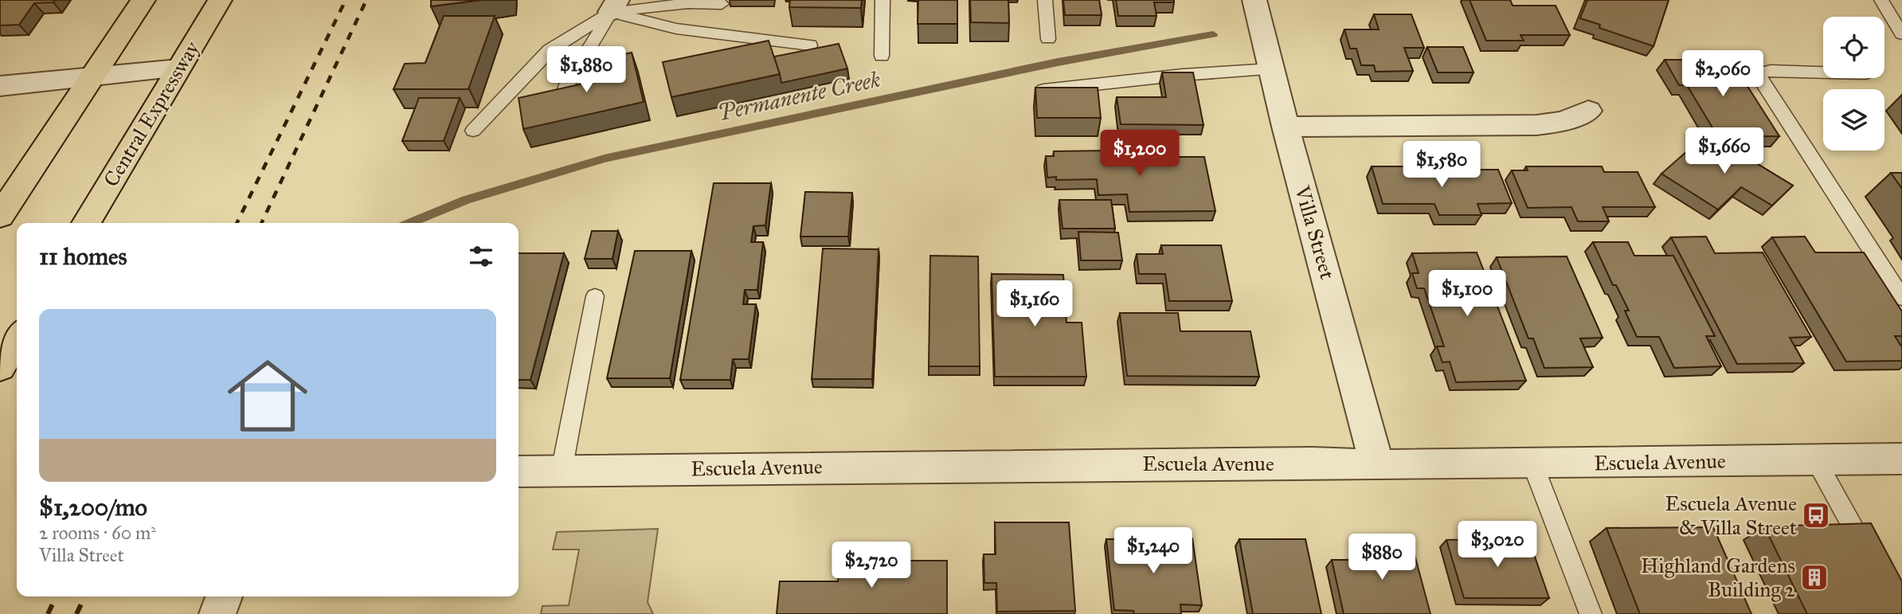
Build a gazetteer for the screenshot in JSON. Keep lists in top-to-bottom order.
{
  "streets": {
    "highway": ["Central Expressway"],
    "street": ["Villa Street", "Escuela Avenue"]
  },
  "crossings": [
    ["Villa Street", "Escuela Avenue"]
  ],
  "water": ["Permanente Creek"],
  "places": {
    "bus stop": ["Escuela Avenue & Villa Street"],
    "building": ["Highland Gardens Building 2"]
  },
  "page": {
    "price": [
      "$1,880",
      "$2,060",
      "$1,660",
      "$1,200",
      "$1,580",
      "$1,100",
      "$1,160",
      "$3,020",
      "$1,240",
      "$880",
      "$2,720"
    ],
    "heading": "11 homes",
    "list": [
      {
        "name": "$1,200/mo",
        "note": "2 rooms · 60 m² · Villa Street"
      }
    ]
  }
}
